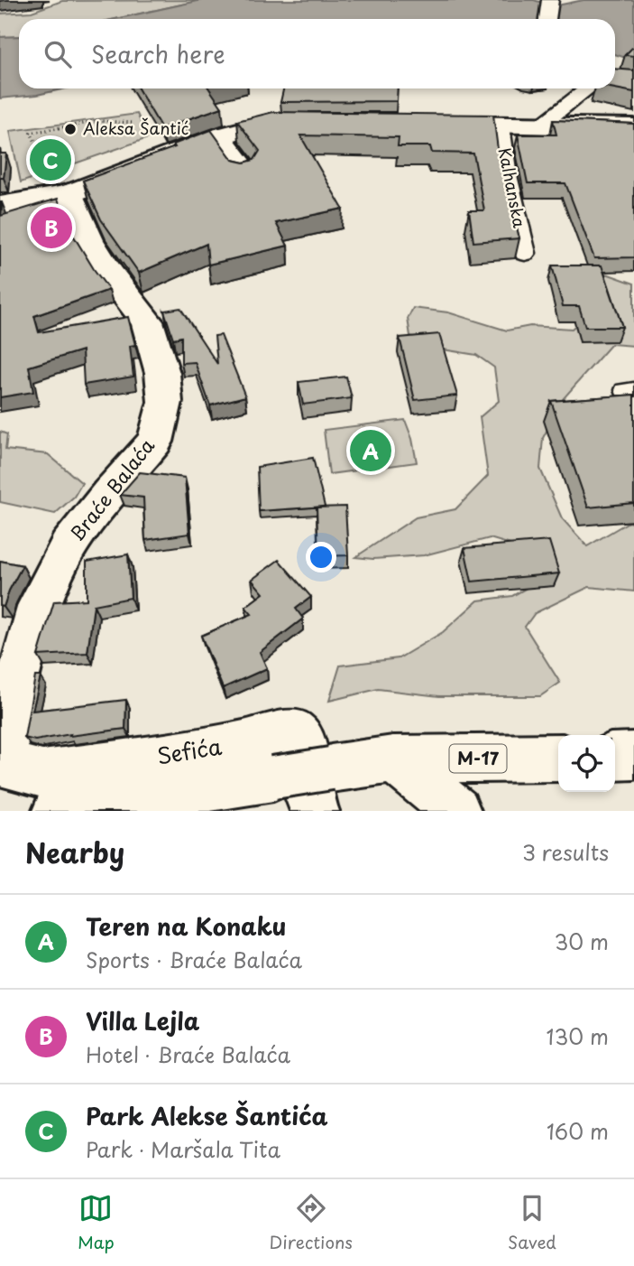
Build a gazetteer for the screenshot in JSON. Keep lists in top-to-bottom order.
{
  "streets": {
    "street": [
      "Kalhanska",
      "Braće Balaća",
      "Sefića",
      "M-17"
    ]
  },
  "crossings": [
    ["Braće Balaća", "Sefića"]
  ],
  "places": ["Aleksa Šantić"],
  "page": {
    "search": "Search here",
    "pins": ["C", "B", "A"],
    "heading": ["Nearby", "3 results"],
    "list": [
      {
        "mark": "A",
        "name": "Teren na Konaku",
        "note": "Sports · Braće Balaća",
        "value": "30 m"
      },
      {
        "mark": "B",
        "name": "Villa Lejla",
        "note": "Hotel · Braće Balaća",
        "value": "130 m"
      },
      {
        "mark": "C",
        "name": "Park Alekse Šantića",
        "note": "Park · Maršala Tita",
        "value": "160 m"
      }
    ],
    "nav": ["Map", "Directions", "Saved"]
  }
}
